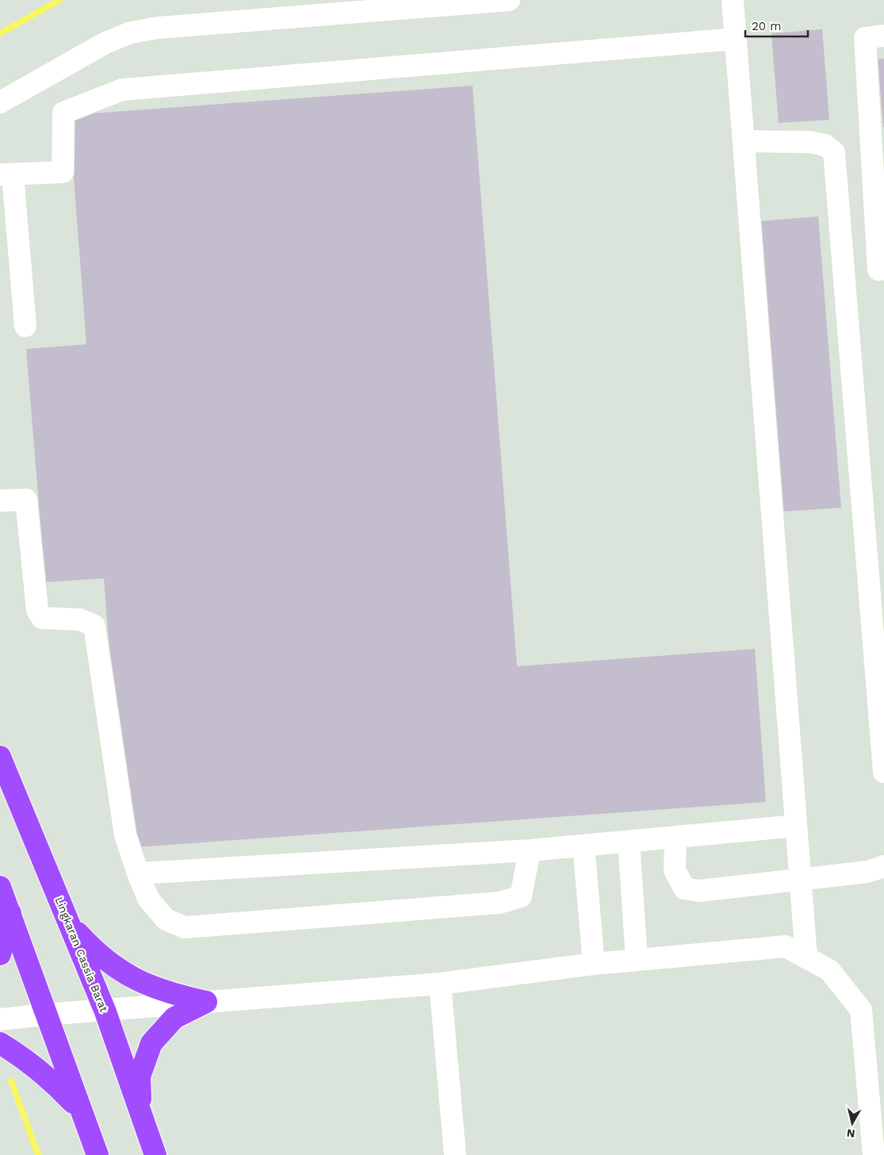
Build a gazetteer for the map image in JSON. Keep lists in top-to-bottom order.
{
  "streets": {
    "main road": ["Lingkaran Cassia Barat"]
  },
  "scale_bar": "20 m",
  "north": "bottom"
}
